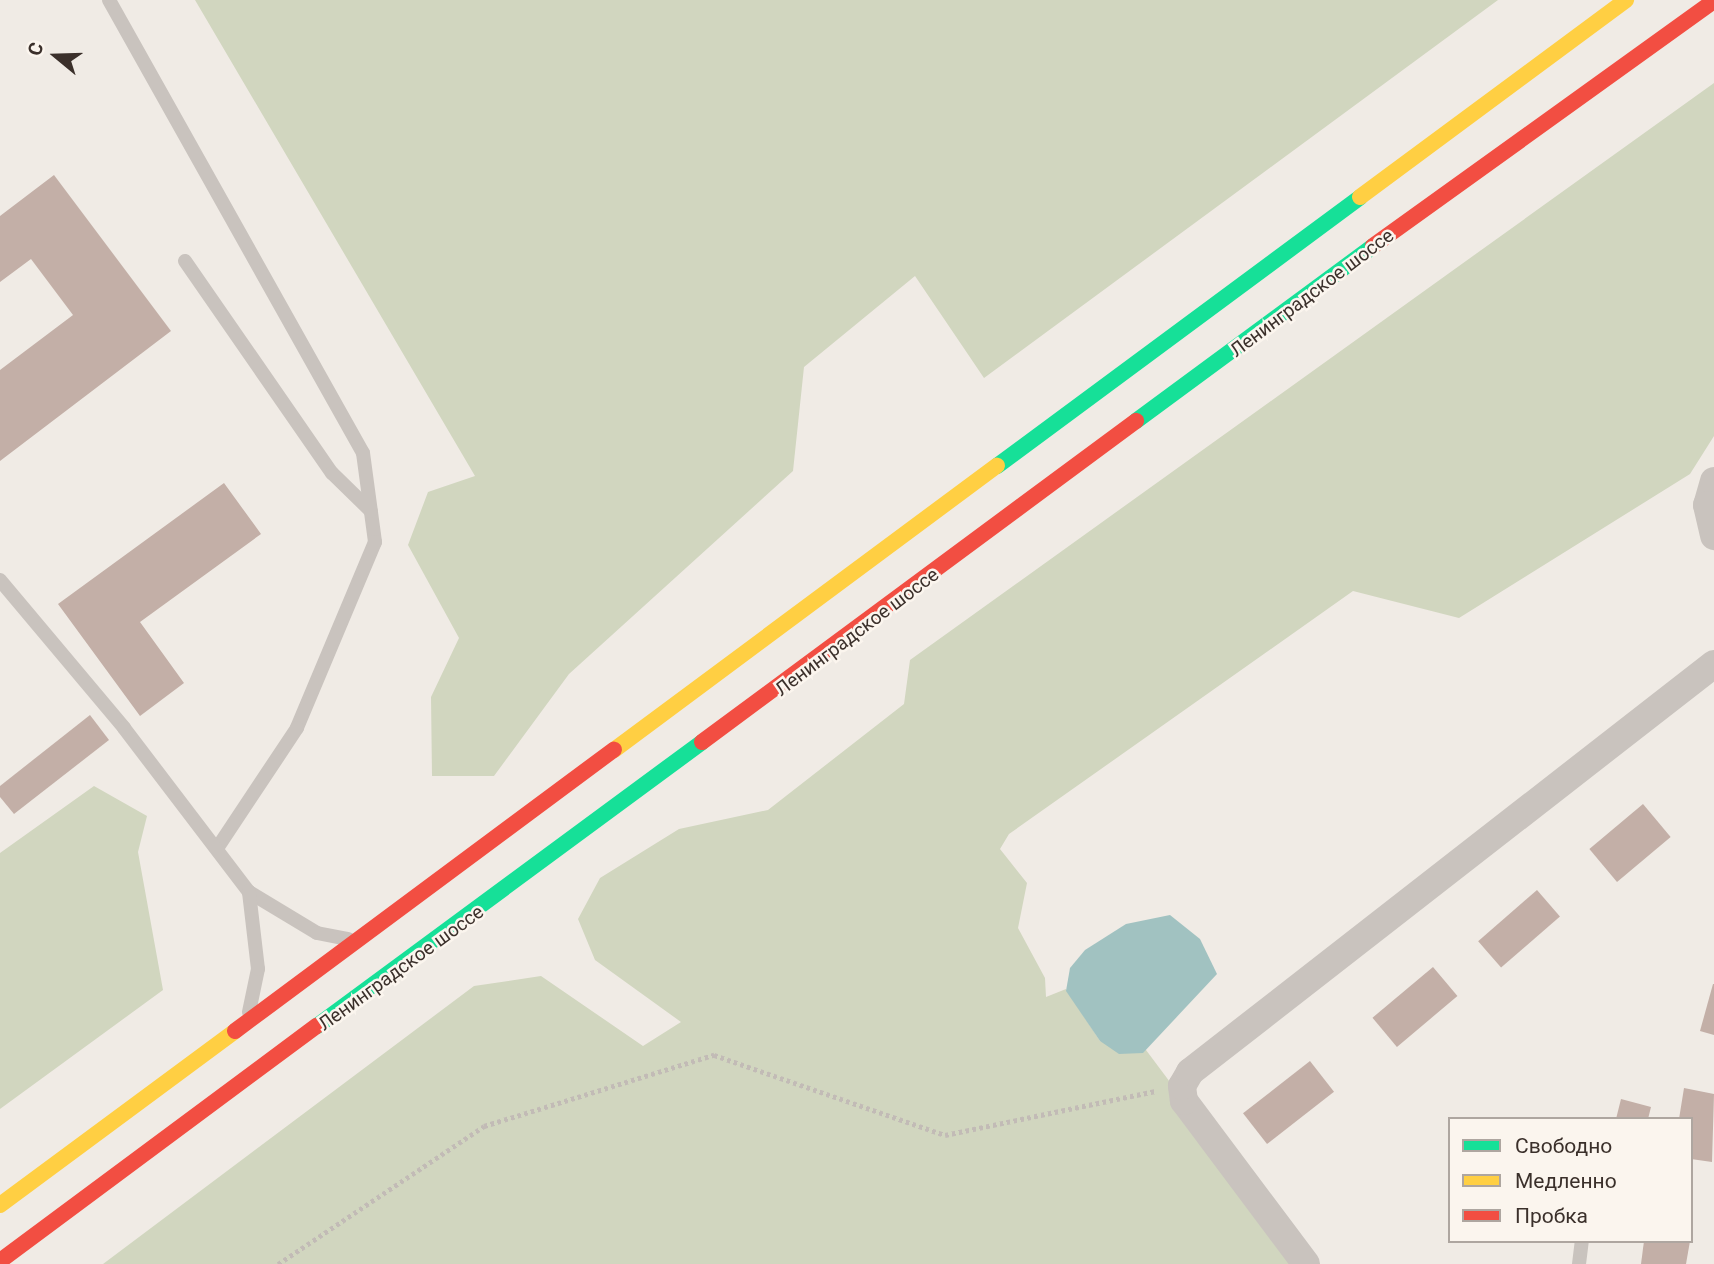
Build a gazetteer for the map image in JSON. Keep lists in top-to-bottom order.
{
  "streets": {
    "highway": ["Ленинградское шоссе"]
  },
  "legend": ["Свободно", "Медленно", "Пробка"],
  "north": "left"
}
